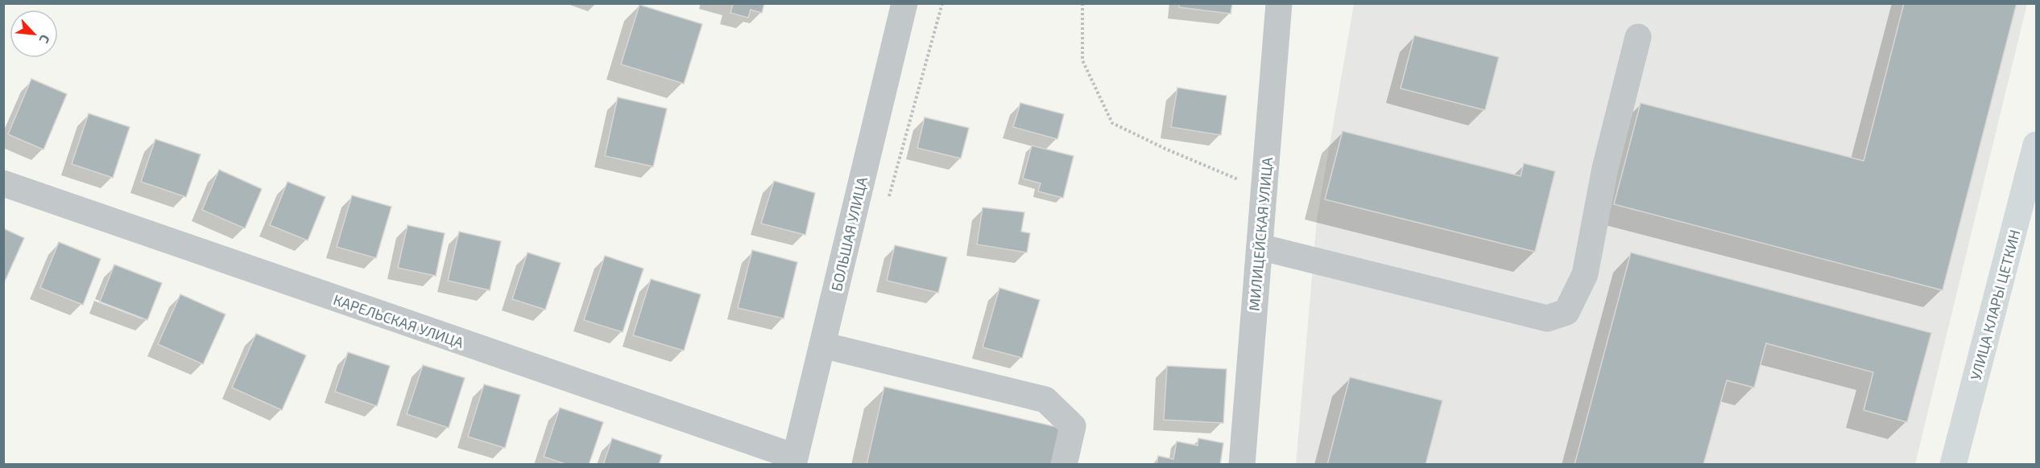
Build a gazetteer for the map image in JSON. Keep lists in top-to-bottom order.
{
  "streets": {
    "main road": ["УЛИЦА КЛАРЫ ЦЕТКИН"],
    "street": ["БОЛЬШАЯ УЛИЦА", "МИЛИЦЕЙСКАЯ УЛИЦА", "КАРЕЛЬСКАЯ УЛИЦА"]
  },
  "crossings": [
    ["БОЛЬШАЯ УЛИЦА", "КАРЕЛЬСКАЯ УЛИЦА"]
  ],
  "north": "bottom right"
}
